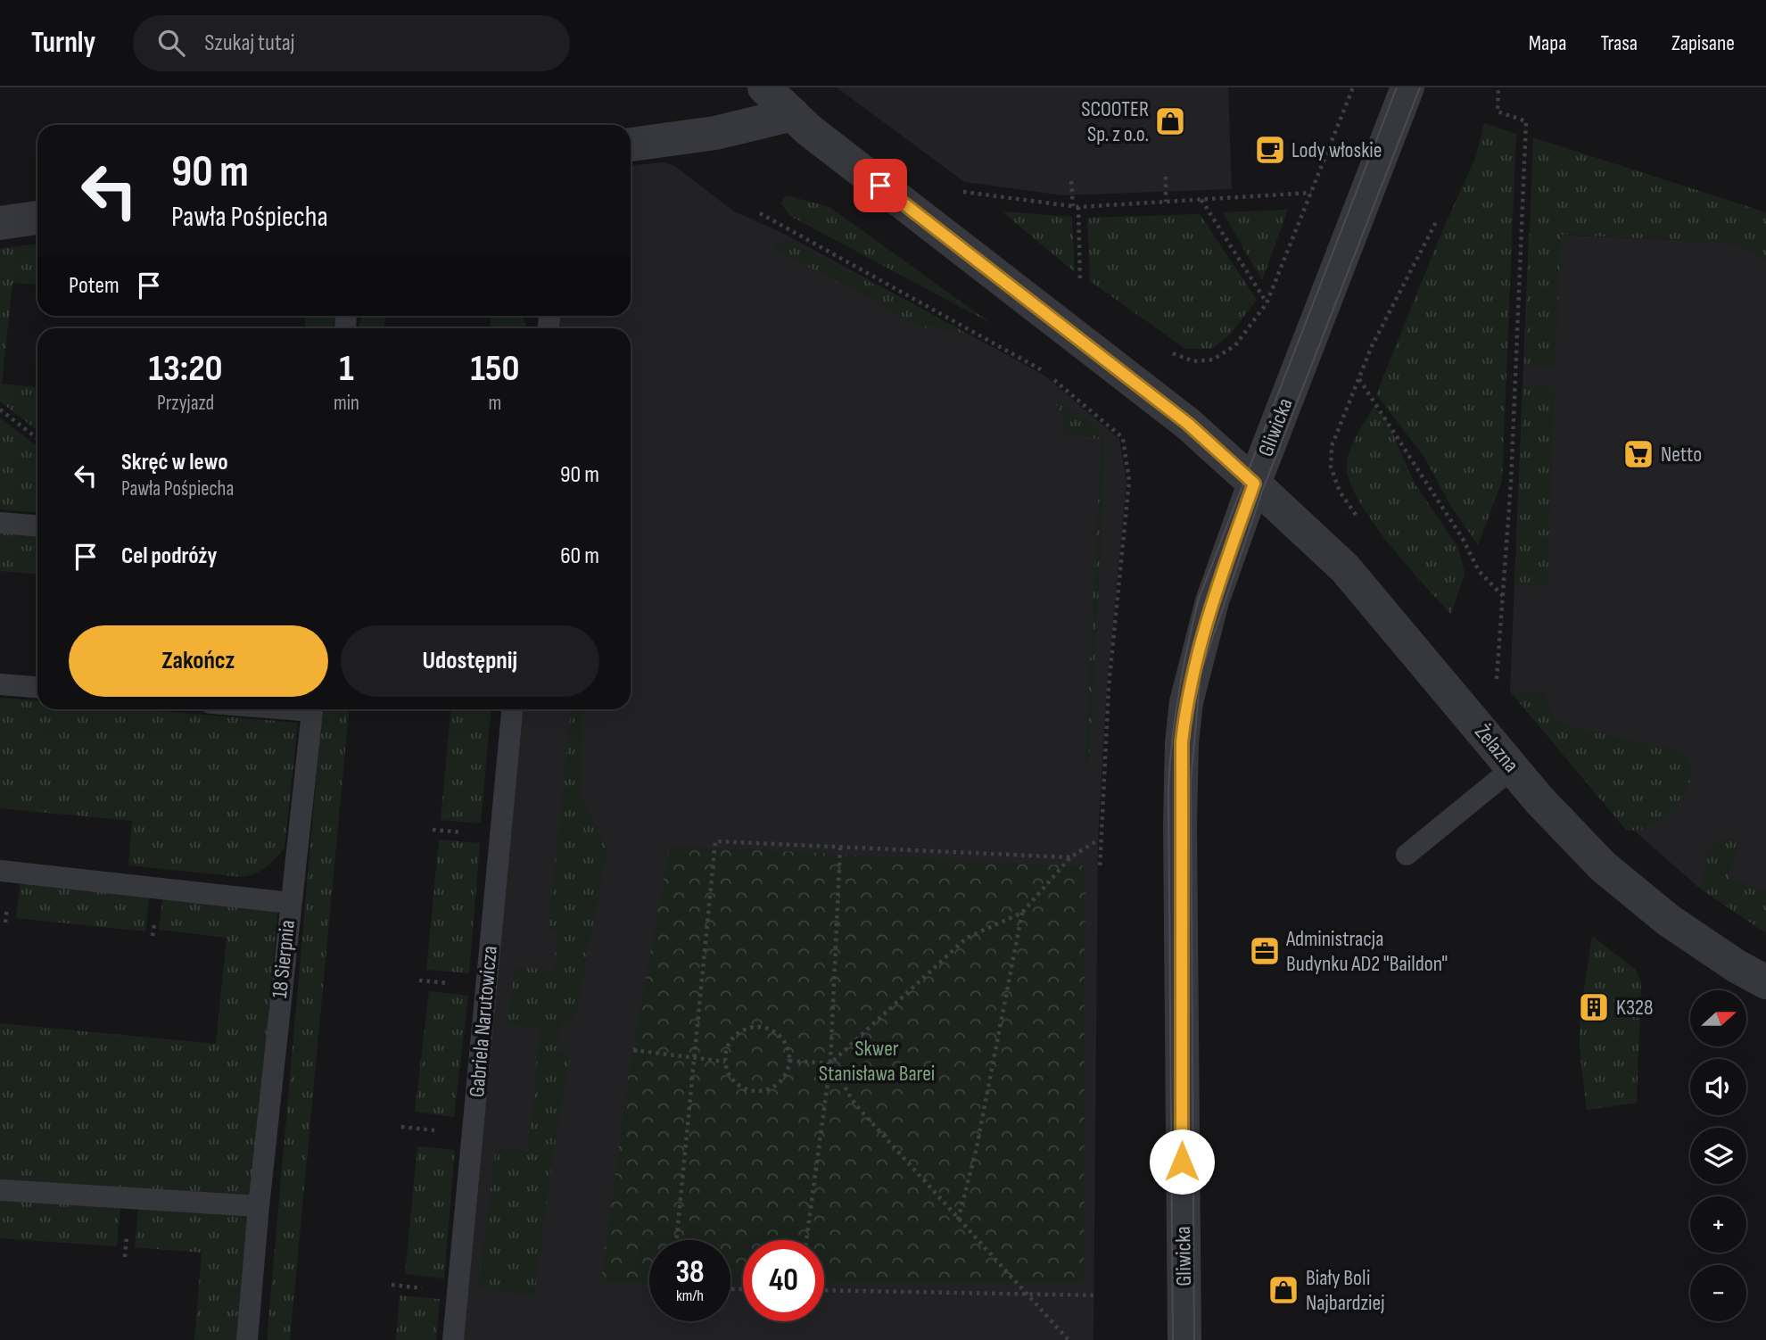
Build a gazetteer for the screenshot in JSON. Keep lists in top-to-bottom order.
{
  "streets": {
    "street": ["Gliwicka", "Żelazna"],
    "lane": ["18 Sierpnia", "Gabriela Narutowicza"]
  },
  "crossings": [
    ["Gliwicka", "Żelazna"]
  ],
  "parks": ["Skwer Stanisława Barei"],
  "places": {
    "shop": ["SCOOTER Sp. z o.o.", "Biały Boli Najbardziej"],
    "cafe": ["Lody włoskie"],
    "supermarket": ["Netto"],
    "office": ["Administracja Budynku AD2 \"Baildon\""],
    "building": ["K328"]
  },
  "north": "right",
  "page": {
    "header": "Turnly",
    "search": "Szukaj tutaj",
    "nav": ["Mapa", "Trasa", "Zapisane"],
    "turn": ["90 m", "Pawła Pośpiecha"],
    "then": "Potem",
    "eta": [
      "13:20",
      "Przyjazd",
      "1",
      "min",
      "150",
      "m"
    ],
    "list": [
      {
        "name": "Skręć w lewo",
        "note": "Pawła Pośpiecha",
        "value": "90 m"
      },
      {
        "name": "Cel podróży",
        "value": "60 m"
      }
    ],
    "buttons": ["Zakończ", "Udostępnij"],
    "map_buttons": ["+", "−"],
    "speed": "38 km/h",
    "limit": "40"
  }
}
